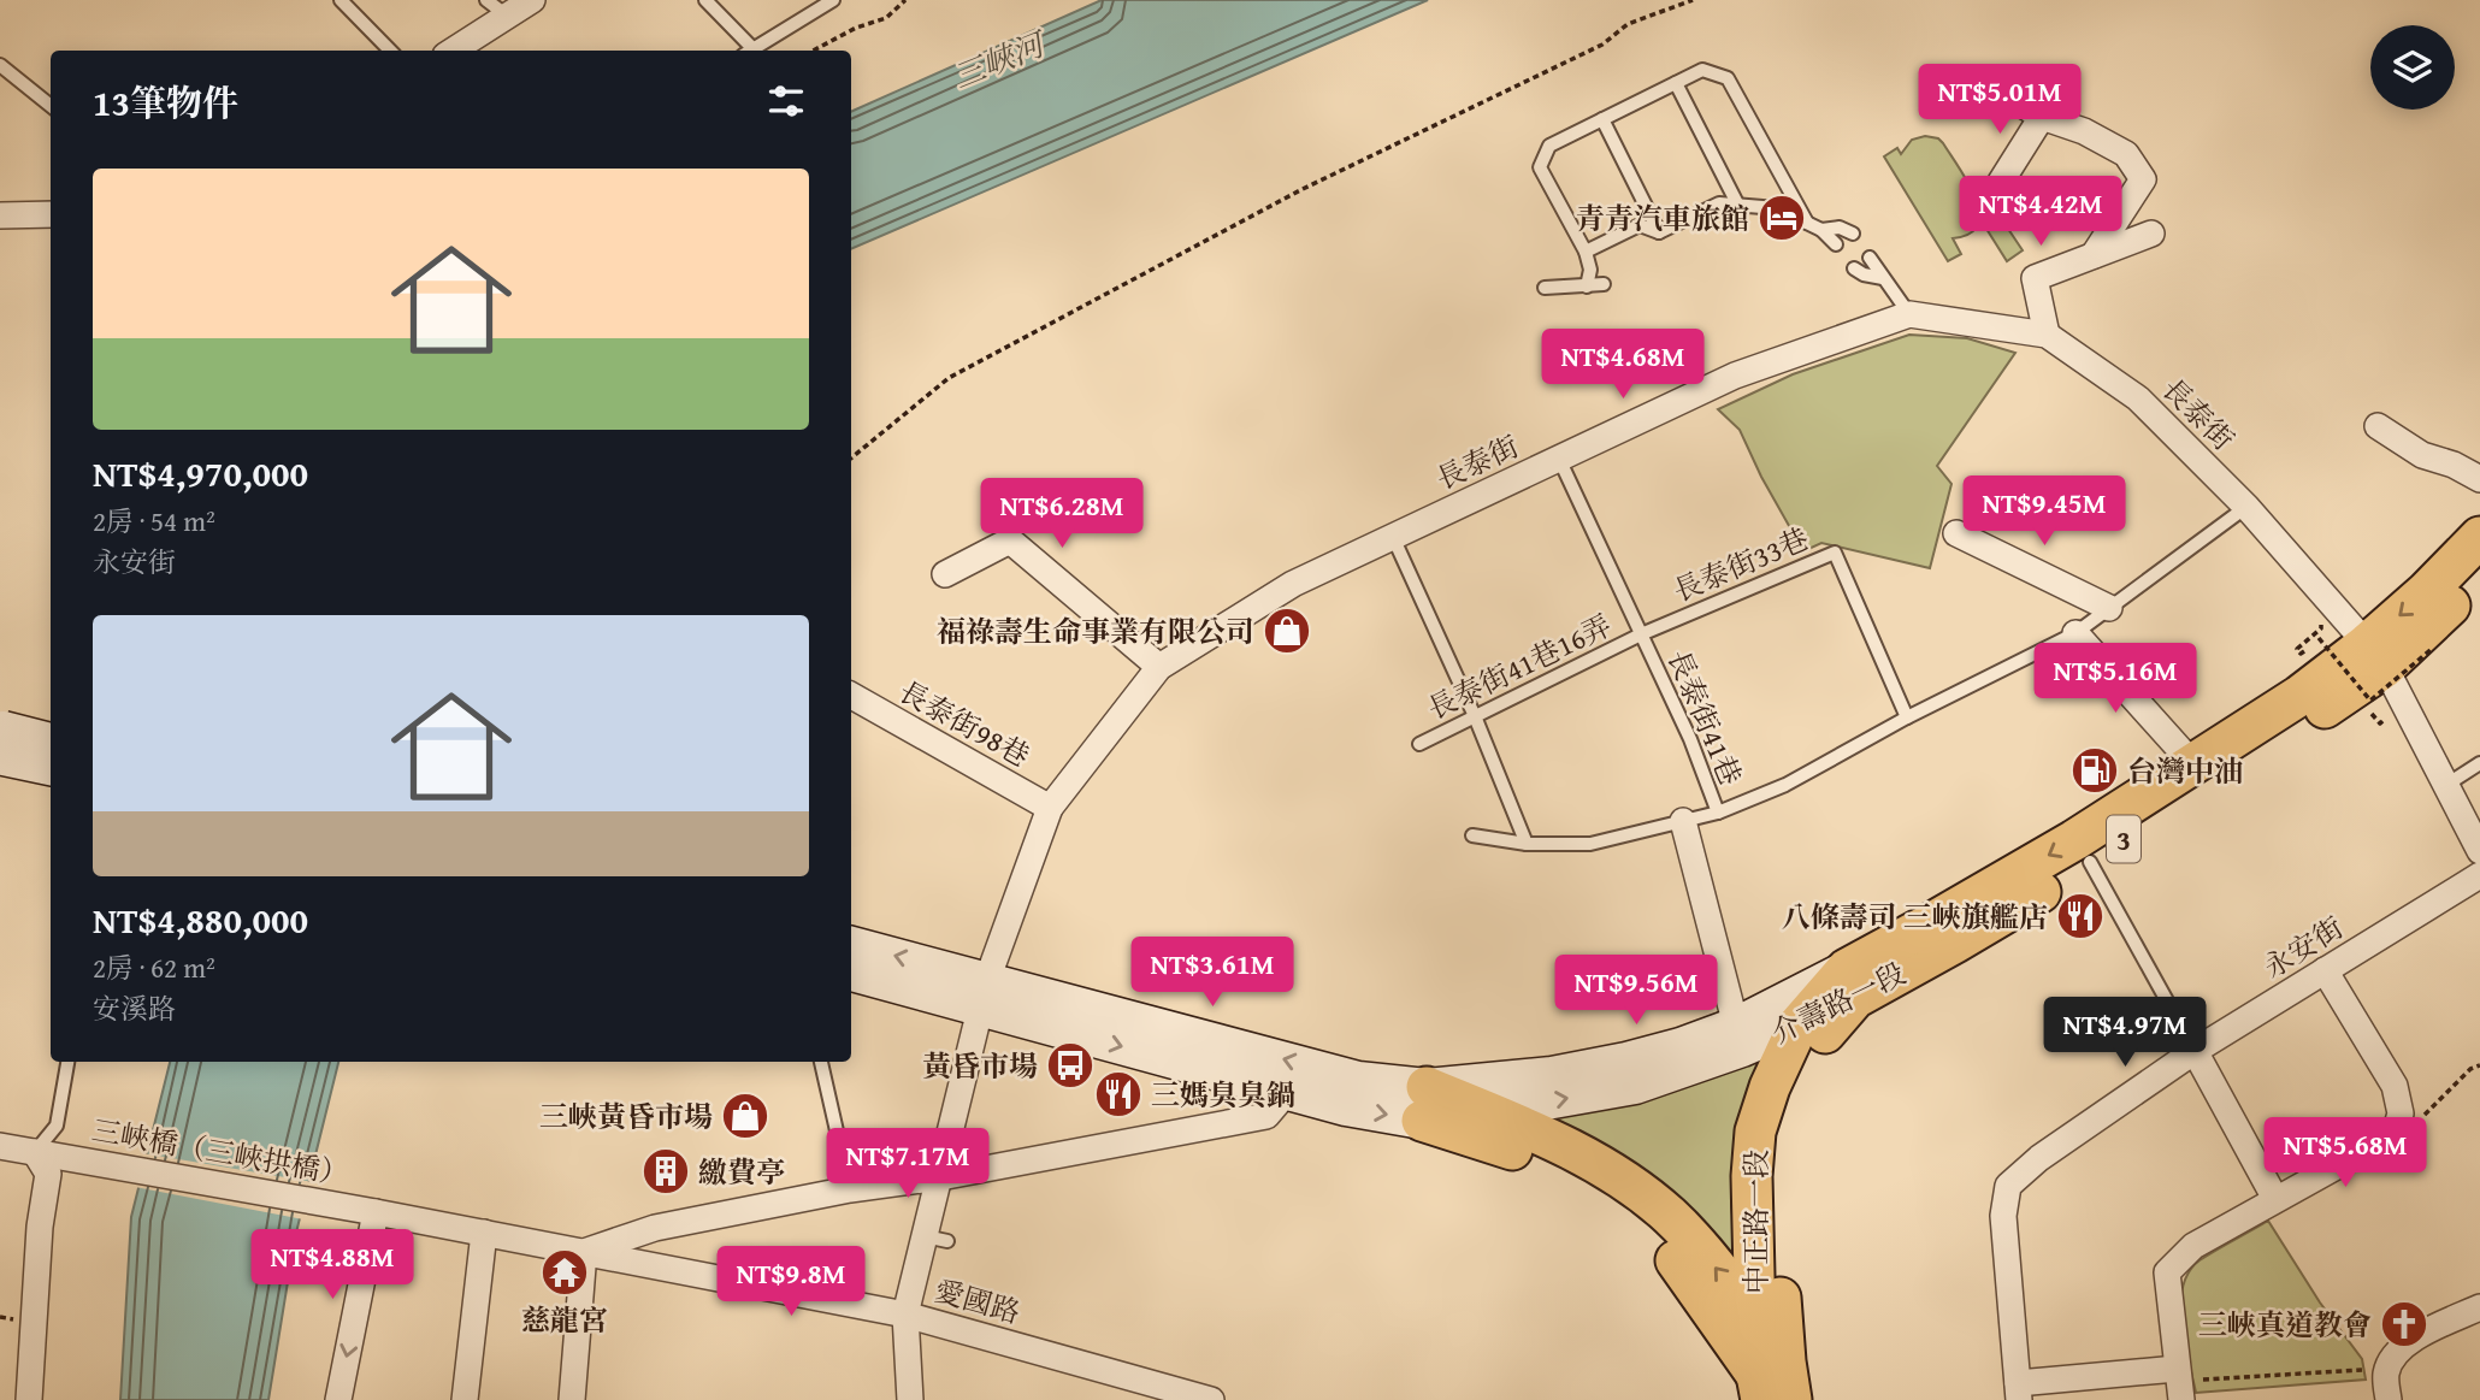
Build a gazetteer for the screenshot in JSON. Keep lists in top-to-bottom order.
{
  "streets": {
    "main road": ["3", "介壽路一段", "中正路一段"],
    "street": [
      "長泰街",
      "長泰街98巷",
      "永安街",
      "三峽橋（三峽拱橋）",
      "愛國路"
    ],
    "lane": ["長泰街33巷", "長泰街41巷16弄", "長泰街41巷"]
  },
  "crossings": [
    ["長泰街", "長泰街41巷"],
    ["長泰街", "長泰街98巷"],
    ["長泰街", "介壽路一段"],
    ["長泰街", "愛國路"],
    ["長泰街33巷", "長泰街41巷16弄"],
    ["長泰街33巷", "長泰街41巷"],
    ["長泰街41巷16弄", "長泰街41巷"],
    ["介壽路一段", "中正路一段"],
    ["三峽橋（三峽拱橋）", "愛國路"]
  ],
  "water": ["三峽河"],
  "places": {
    "hotel": ["青青汽車旅館"],
    "shop": ["福祿壽生命事業有限公司", "三峽黃昏市場"],
    "fuel station": ["台灣中油"],
    "restaurant": ["八條壽司 三峽旗艦店", "三媽臭臭鍋"],
    "bus stop": ["黃昏市場"],
    "building": ["繳費亭"],
    "temple": ["慈龍宮"],
    "church": ["三峽真道教會"]
  },
  "page": {
    "heading": "13筆物件",
    "price": [
      "NT$5.01M",
      "NT$4.42M",
      "NT$4.68M",
      "NT$9.45M",
      "NT$6.28M",
      "NT$5.16M",
      "NT$3.61M",
      "NT$9.56M",
      "NT$4.97M",
      "NT$5.68M",
      "NT$7.17M",
      "NT$4.88M",
      "NT$9.8M"
    ],
    "list": [
      {
        "name": "NT$4,970,000",
        "note": "2房 · 54 m² · 永安街"
      },
      {
        "name": "NT$4,880,000",
        "note": "2房 · 62 m² · 安溪路"
      }
    ]
  }
}
